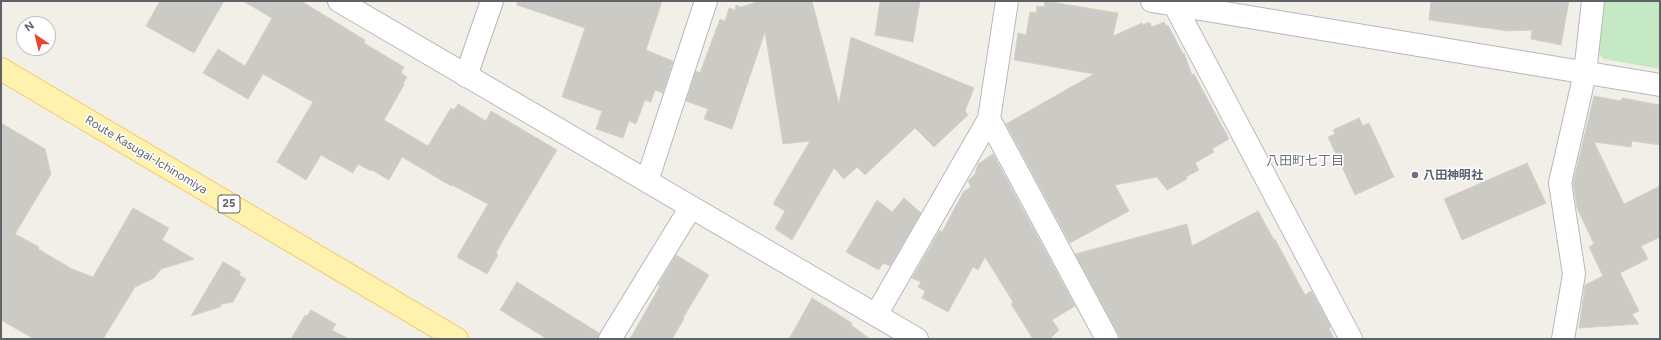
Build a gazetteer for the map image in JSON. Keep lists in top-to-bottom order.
{
  "streets": {
    "main road": ["Route Kasugai-Ichinomiya", "25"]
  },
  "districts": ["八田町七丁目"],
  "places": ["八田神明社"],
  "north": "top left"
}
